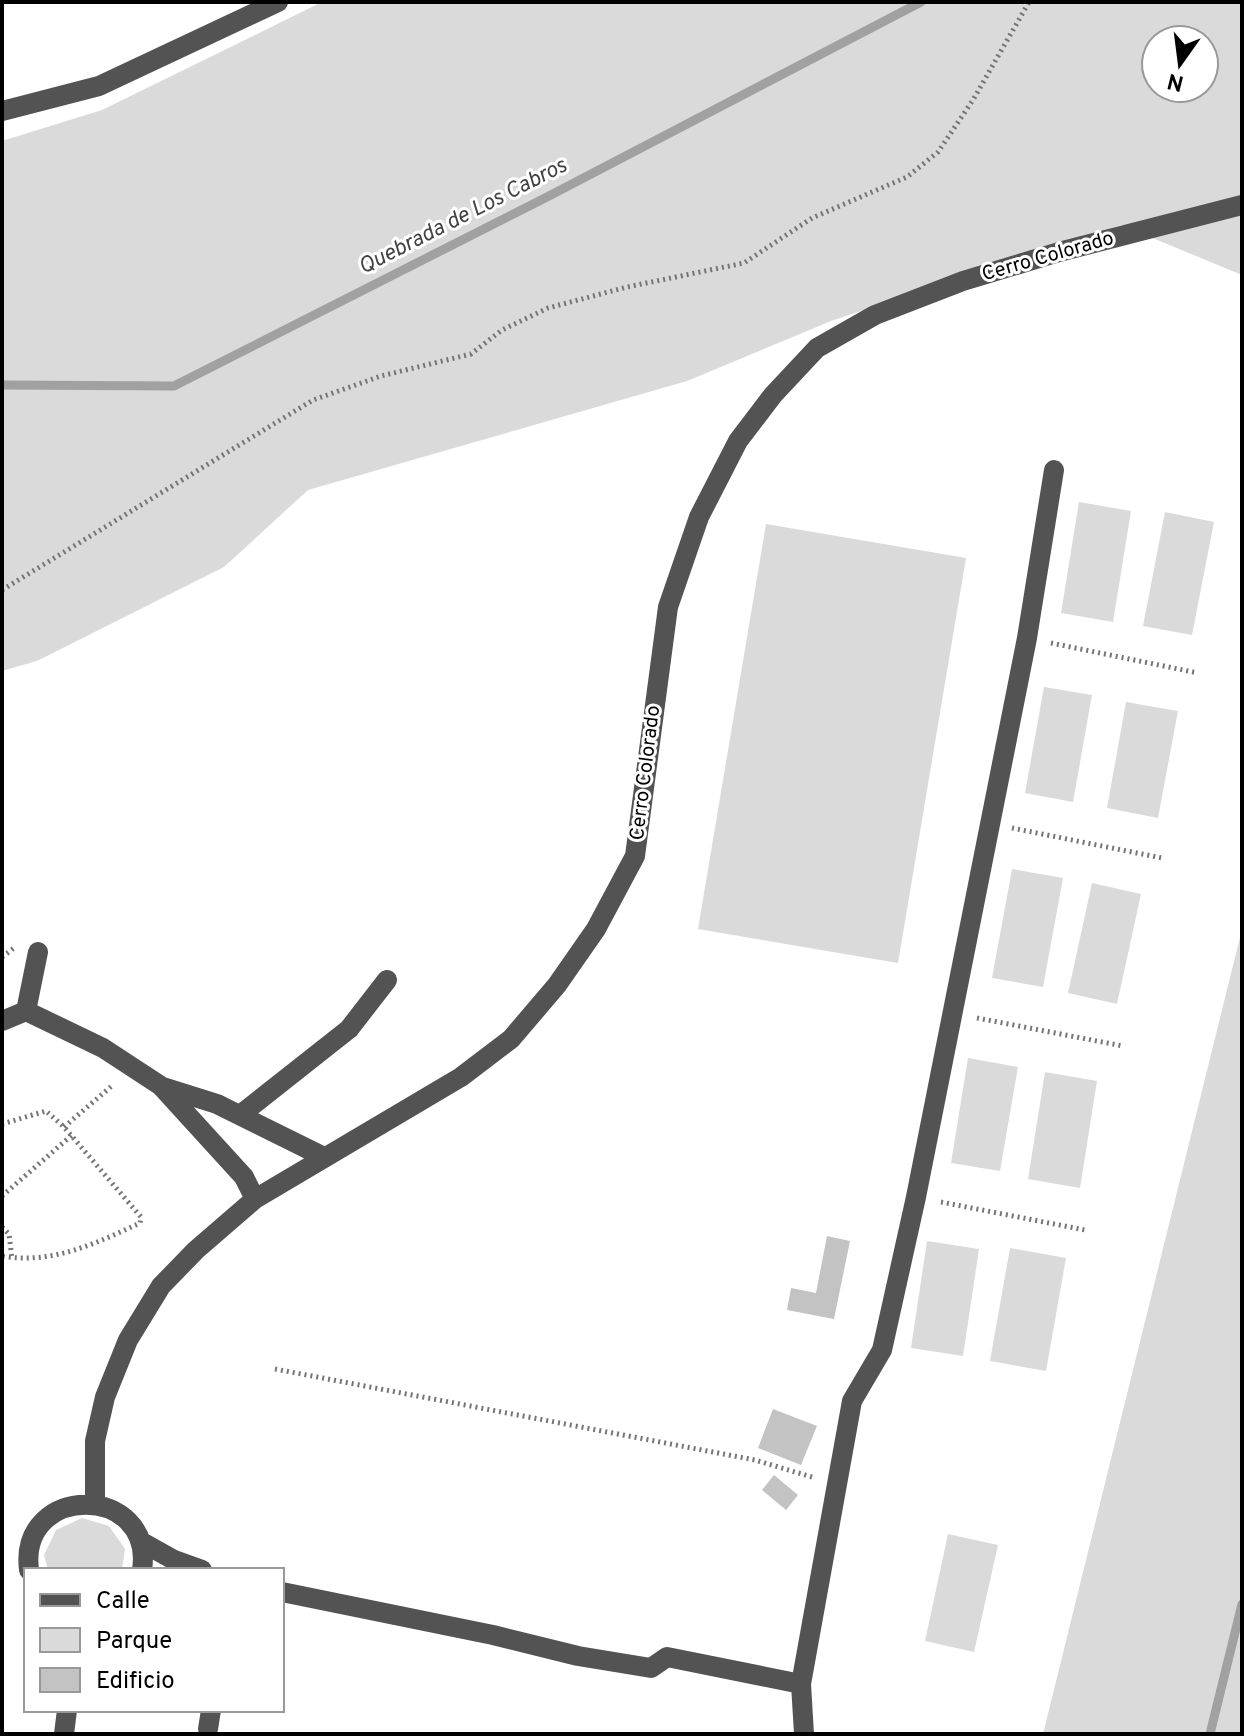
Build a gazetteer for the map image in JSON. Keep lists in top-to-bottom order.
{
  "streets": {
    "street": ["Cerro Colorado"]
  },
  "water": ["Quebrada de Los Cabros"],
  "legend": ["Calle", "Parque", "Edificio"],
  "north": "bottom"
}
